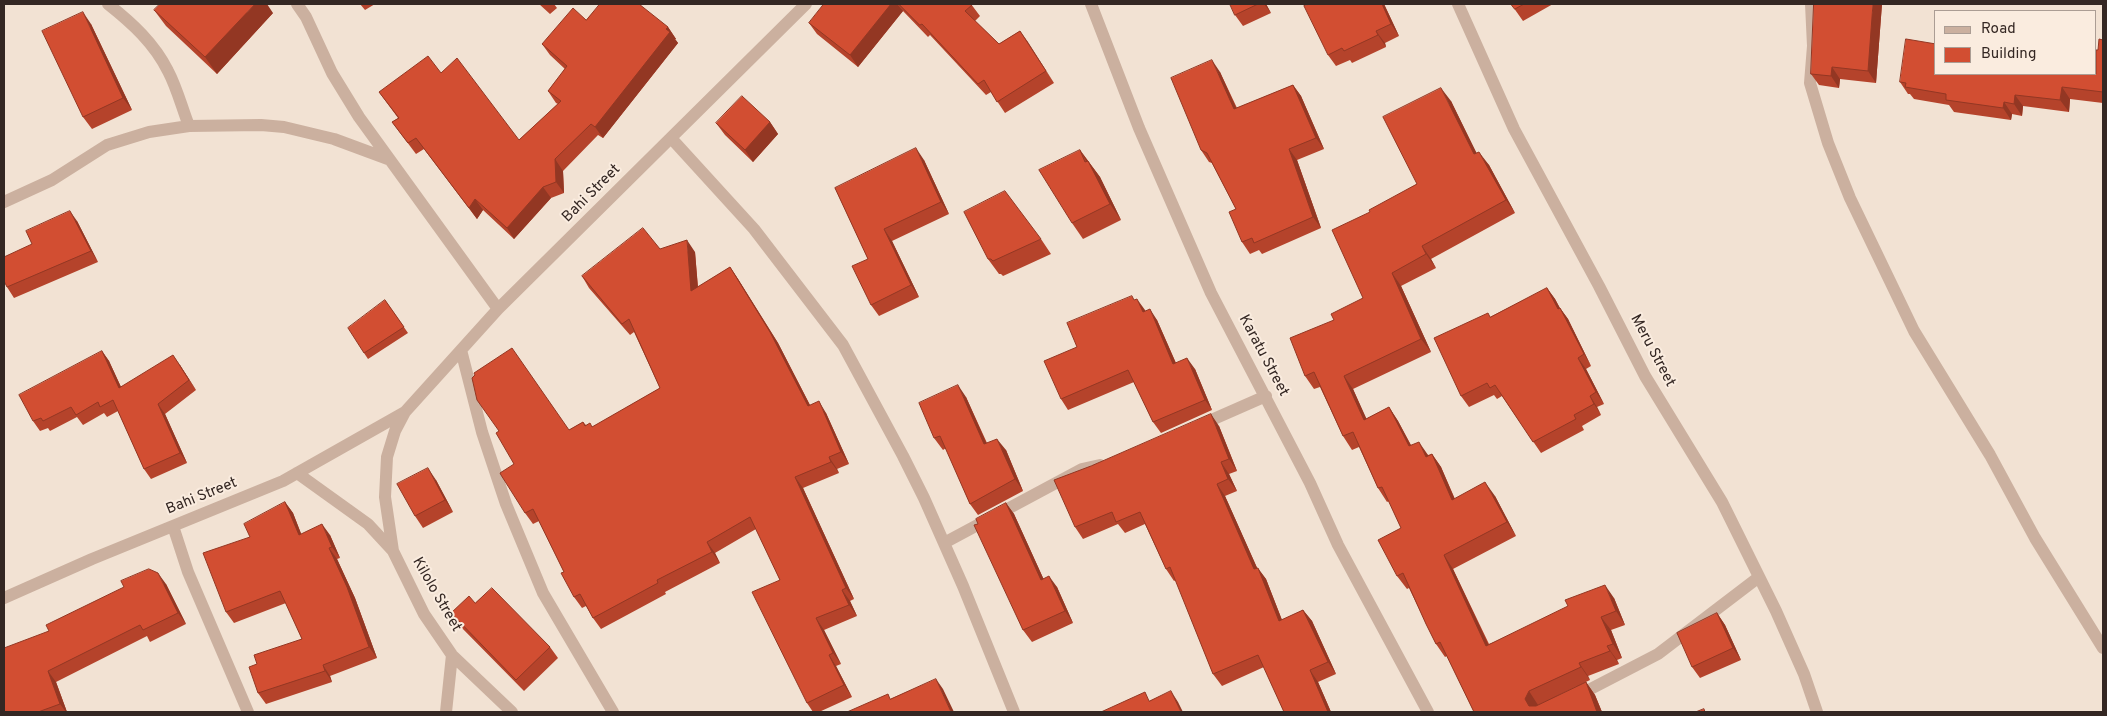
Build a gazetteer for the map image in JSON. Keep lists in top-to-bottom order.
{
  "streets": {
    "street": [
      "Bahi Street",
      "Meru Street",
      "Karatu Street",
      "Kilolo Street"
    ]
  },
  "crossings": [
    ["Bahi Street", "Kilolo Street"]
  ],
  "legend": ["Road", "Building"]
}
